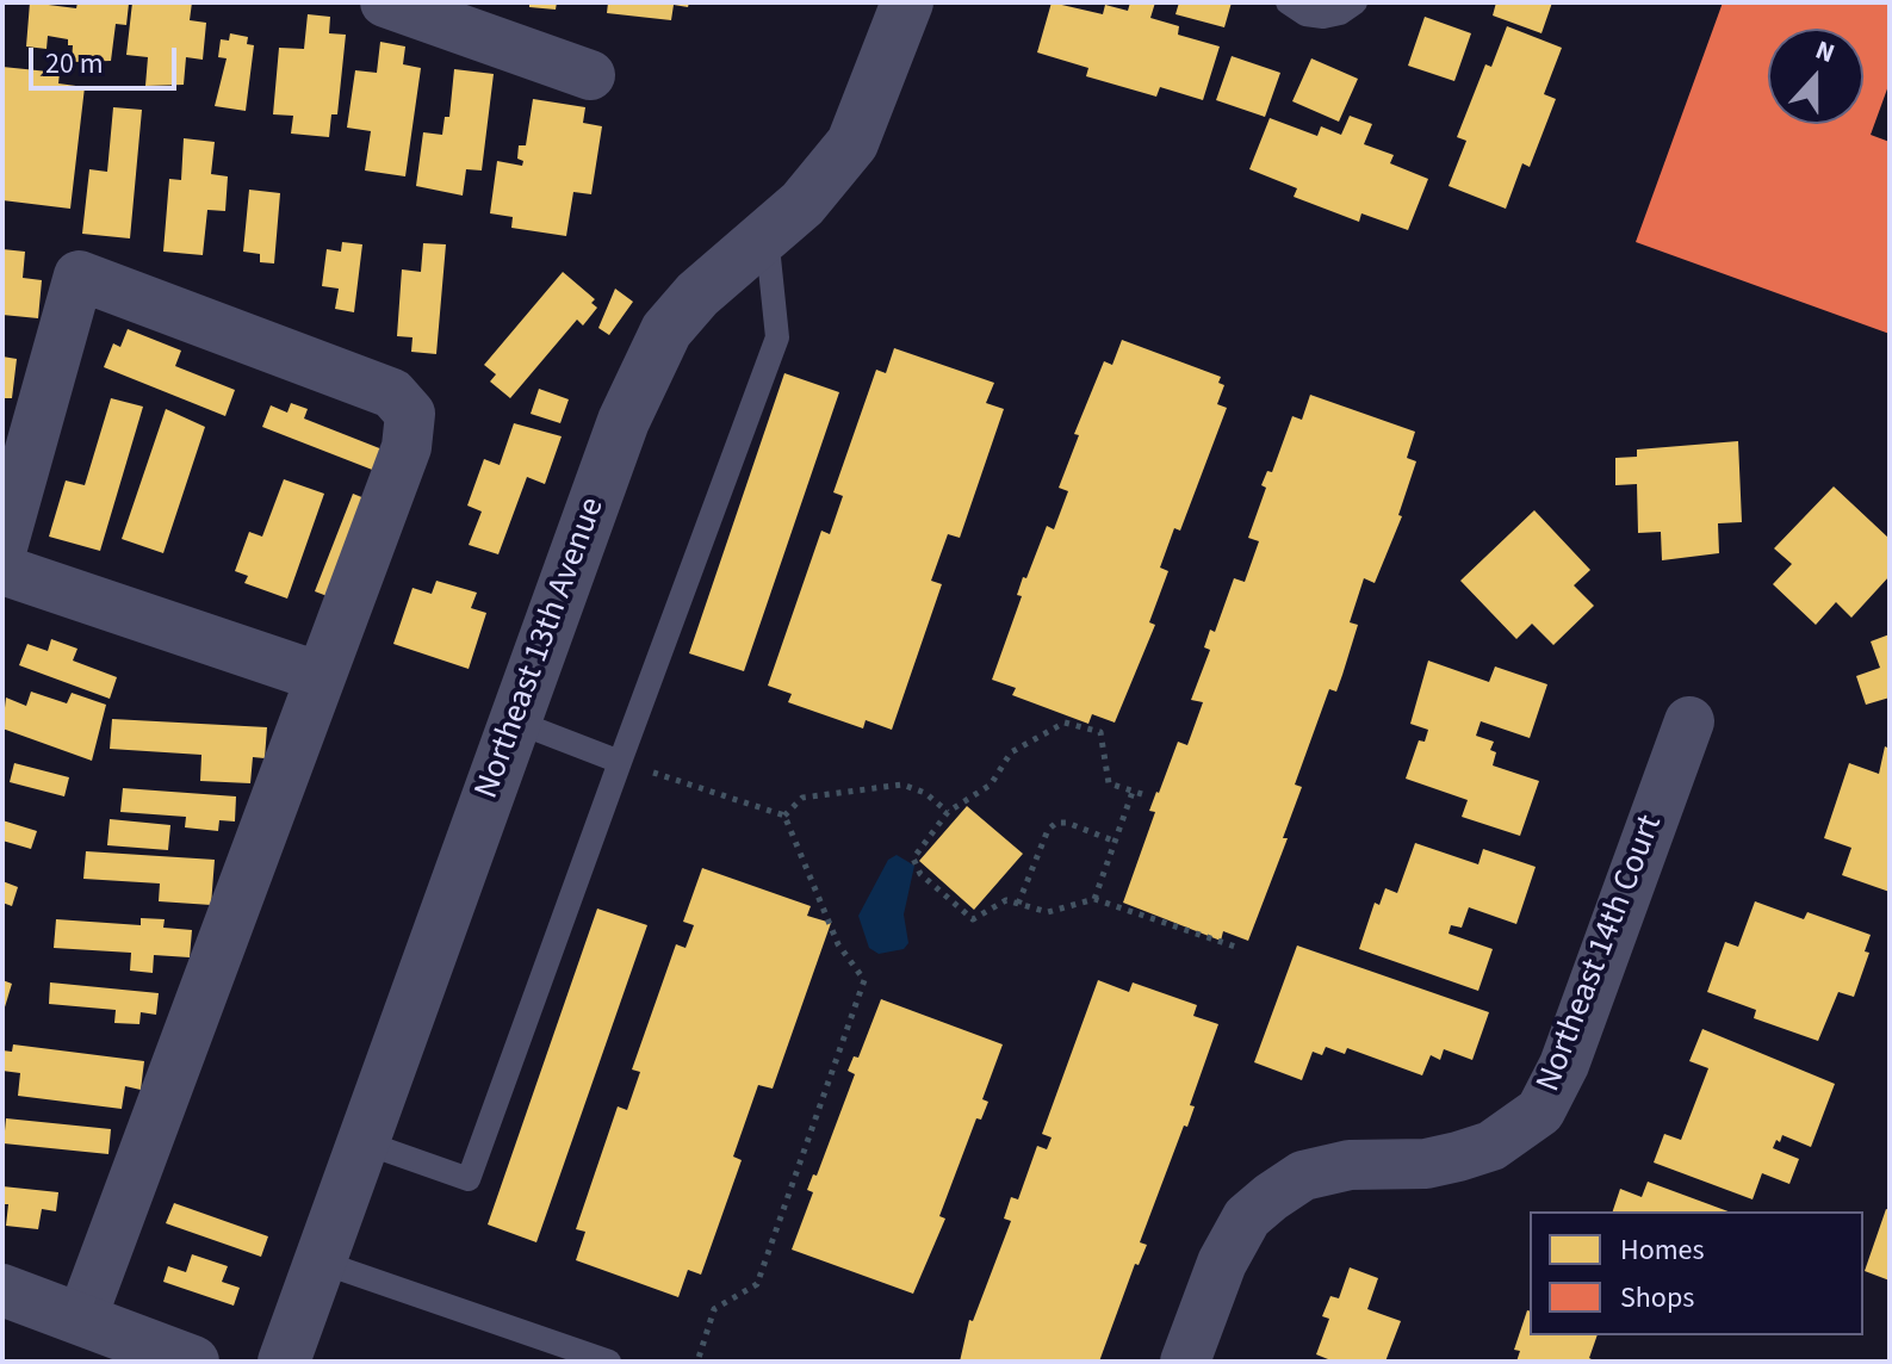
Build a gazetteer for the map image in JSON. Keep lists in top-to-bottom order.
{
  "streets": {
    "street": ["Northeast 13th Avenue", "Northeast 14th Court"]
  },
  "legend": ["Homes", "Shops"],
  "scale_bar": "20 m",
  "north": "top"
}
